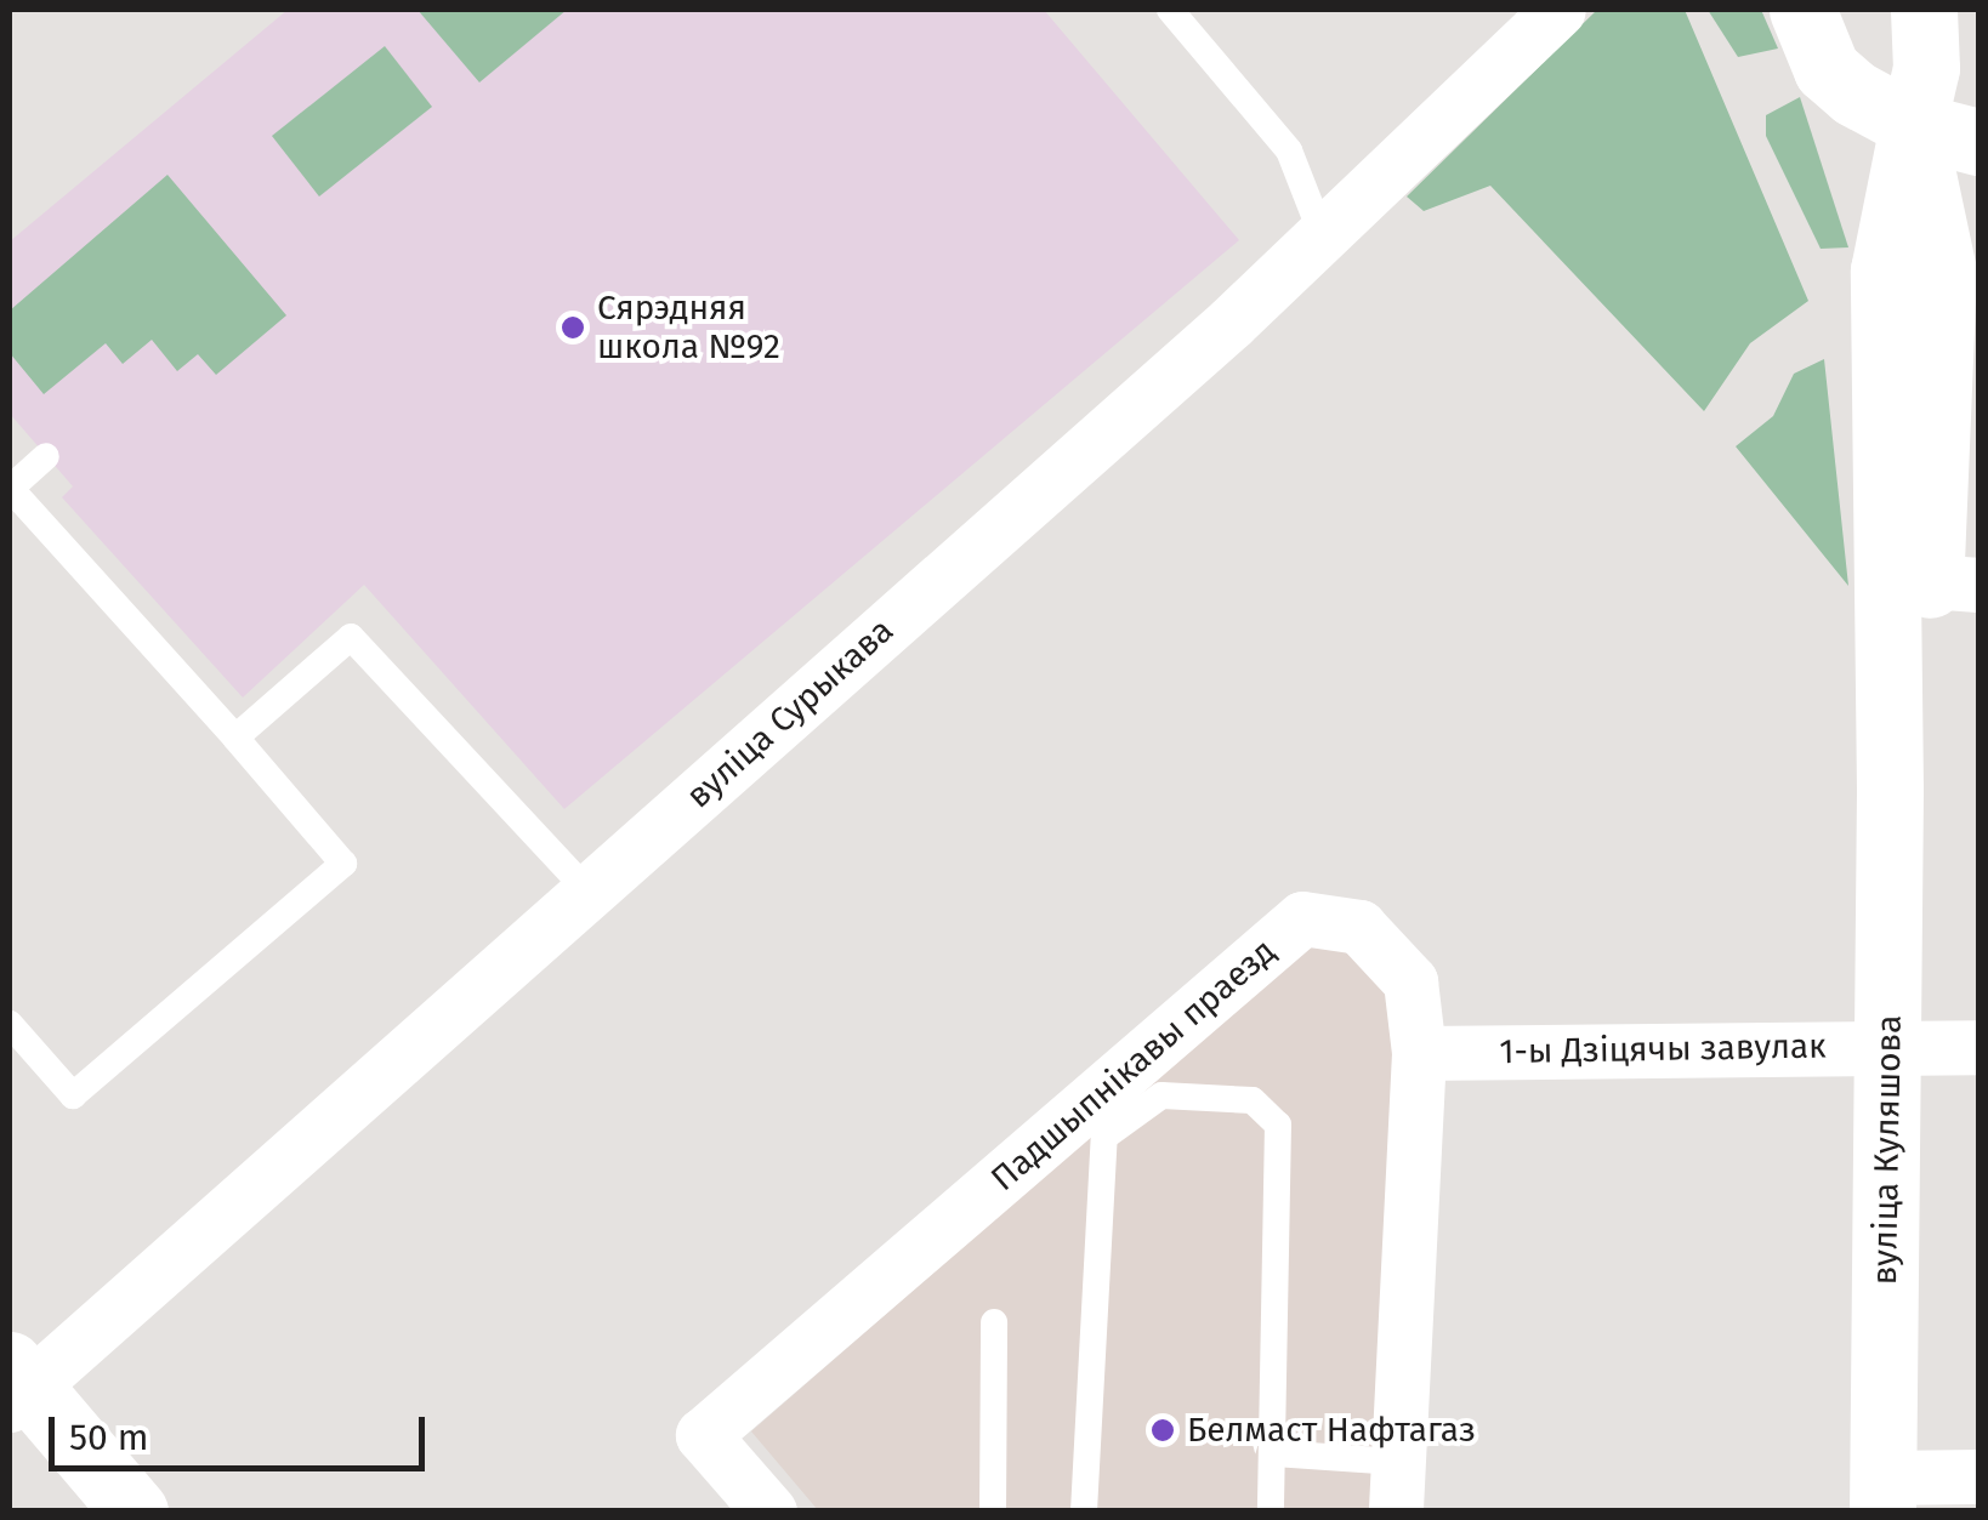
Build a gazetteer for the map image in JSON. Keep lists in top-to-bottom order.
{
  "streets": {
    "street": [
      "вуліца Сурыкава",
      "1-ы Дзіцячы завулак",
      "Падшыпнікавы праезд",
      "вуліца Куляшова"
    ]
  },
  "crossings": [
    ["1-ы Дзіцячы завулак", "Падшыпнікавы праезд"],
    ["1-ы Дзіцячы завулак", "вуліца Куляшова"]
  ],
  "places": ["Сярэдняя школа №92", "Белмаст Нафтагаз"],
  "scale_bar": "50 m"
}
